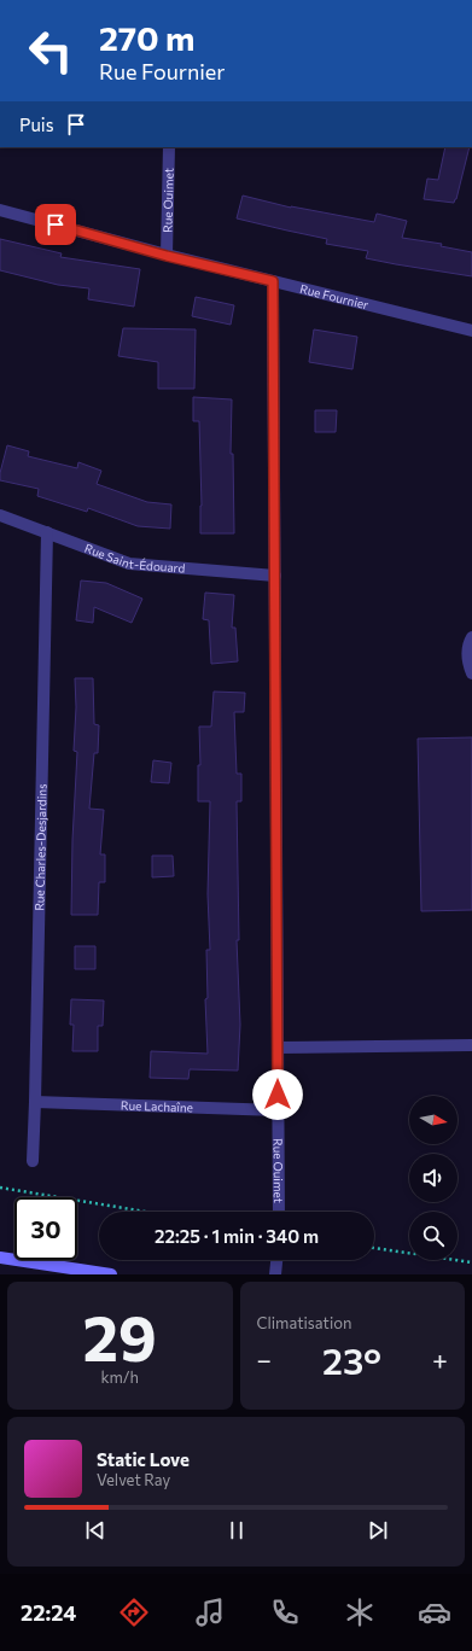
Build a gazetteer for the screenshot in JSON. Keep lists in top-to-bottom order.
{
  "streets": {
    "street": [
      "Rue Ouimet",
      "Rue Fournier",
      "Rue Saint-Édouard",
      "Rue Charles-Desjardins",
      "Rue Lachaîne"
    ]
  },
  "crossings": [
    ["Rue Ouimet", "Rue Fournier"],
    ["Rue Ouimet", "Rue Saint-Édouard"],
    ["Rue Ouimet", "Rue Lachaîne"],
    ["Rue Saint-Édouard", "Rue Charles-Desjardins"],
    ["Rue Charles-Desjardins", "Rue Lachaîne"]
  ],
  "north": "right",
  "page": {
    "turn": ["270 m", "Rue Fournier"],
    "then": "Puis",
    "limit": "30",
    "trip": "22:25 · 1 min · 340 m",
    "tile": [
      ["29", "km/h"],
      "Climatisation"
    ],
    "heat": ["−", "23°", "+"],
    "song": ["Static Love", "Velvet Ray"],
    "tabs": "22:24"
  }
}
